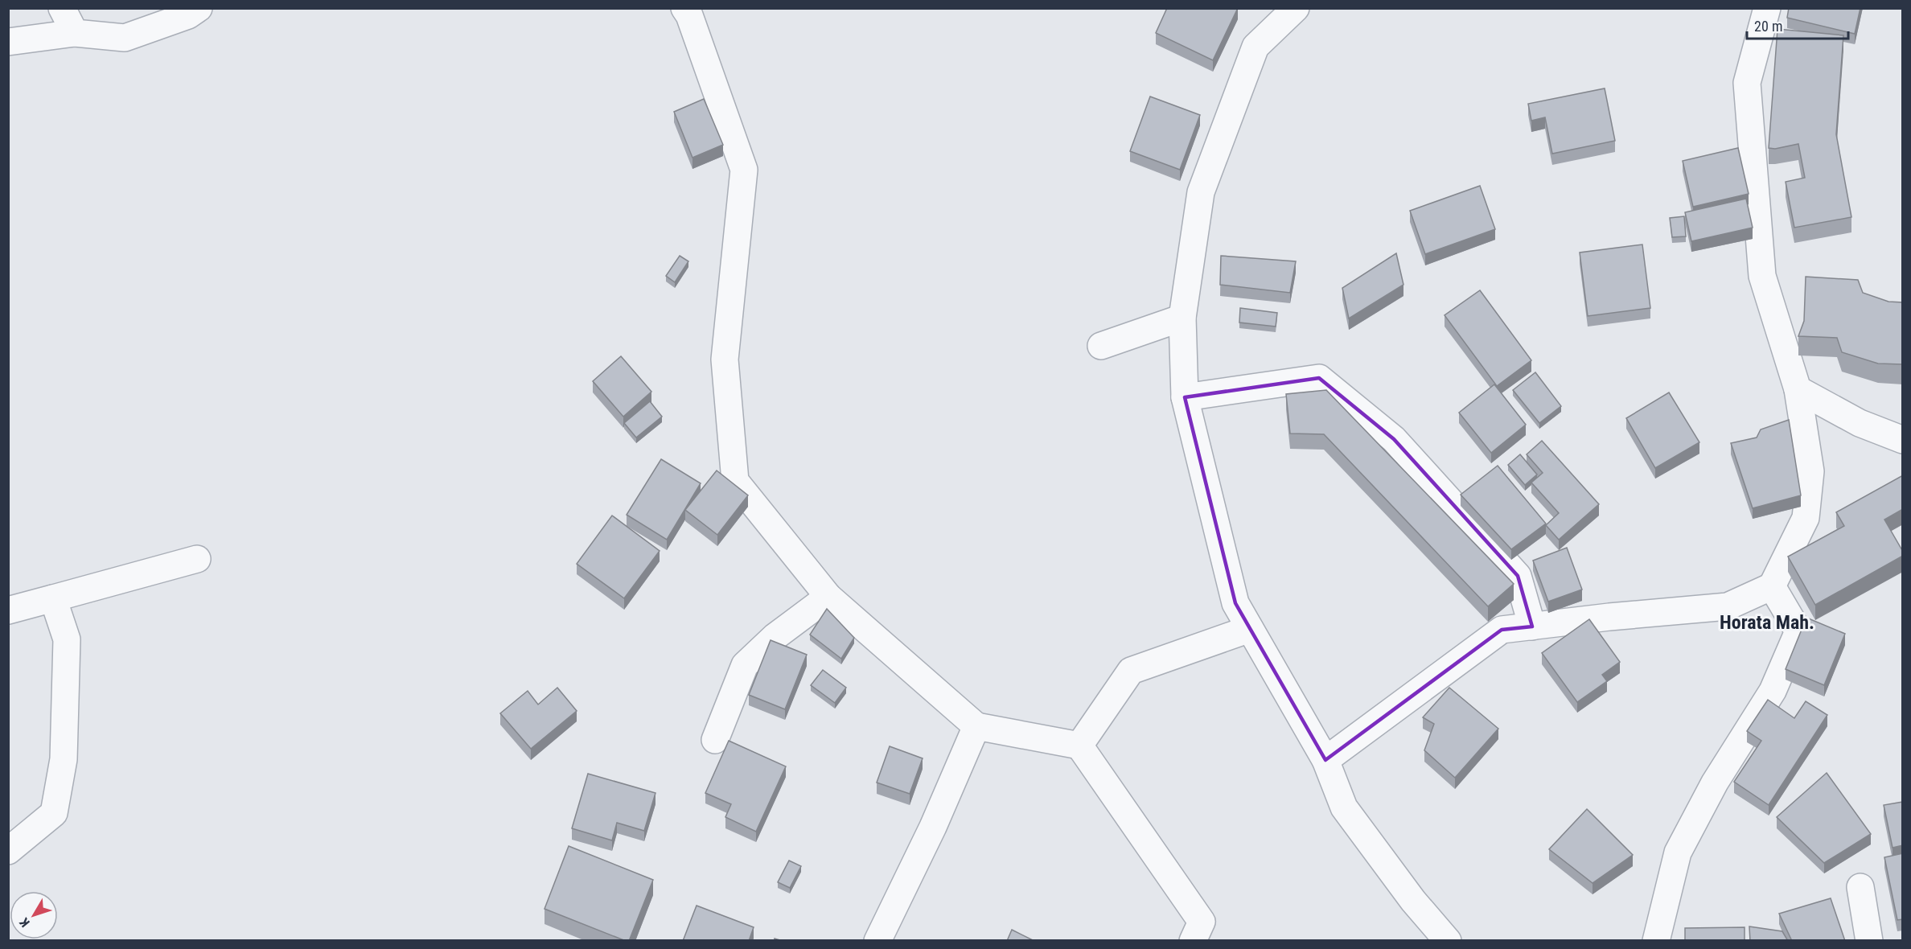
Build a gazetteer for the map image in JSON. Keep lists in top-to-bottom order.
{
  "districts": ["Horata Mah."],
  "scale_bar": "20 m",
  "north": "bottom left"
}
